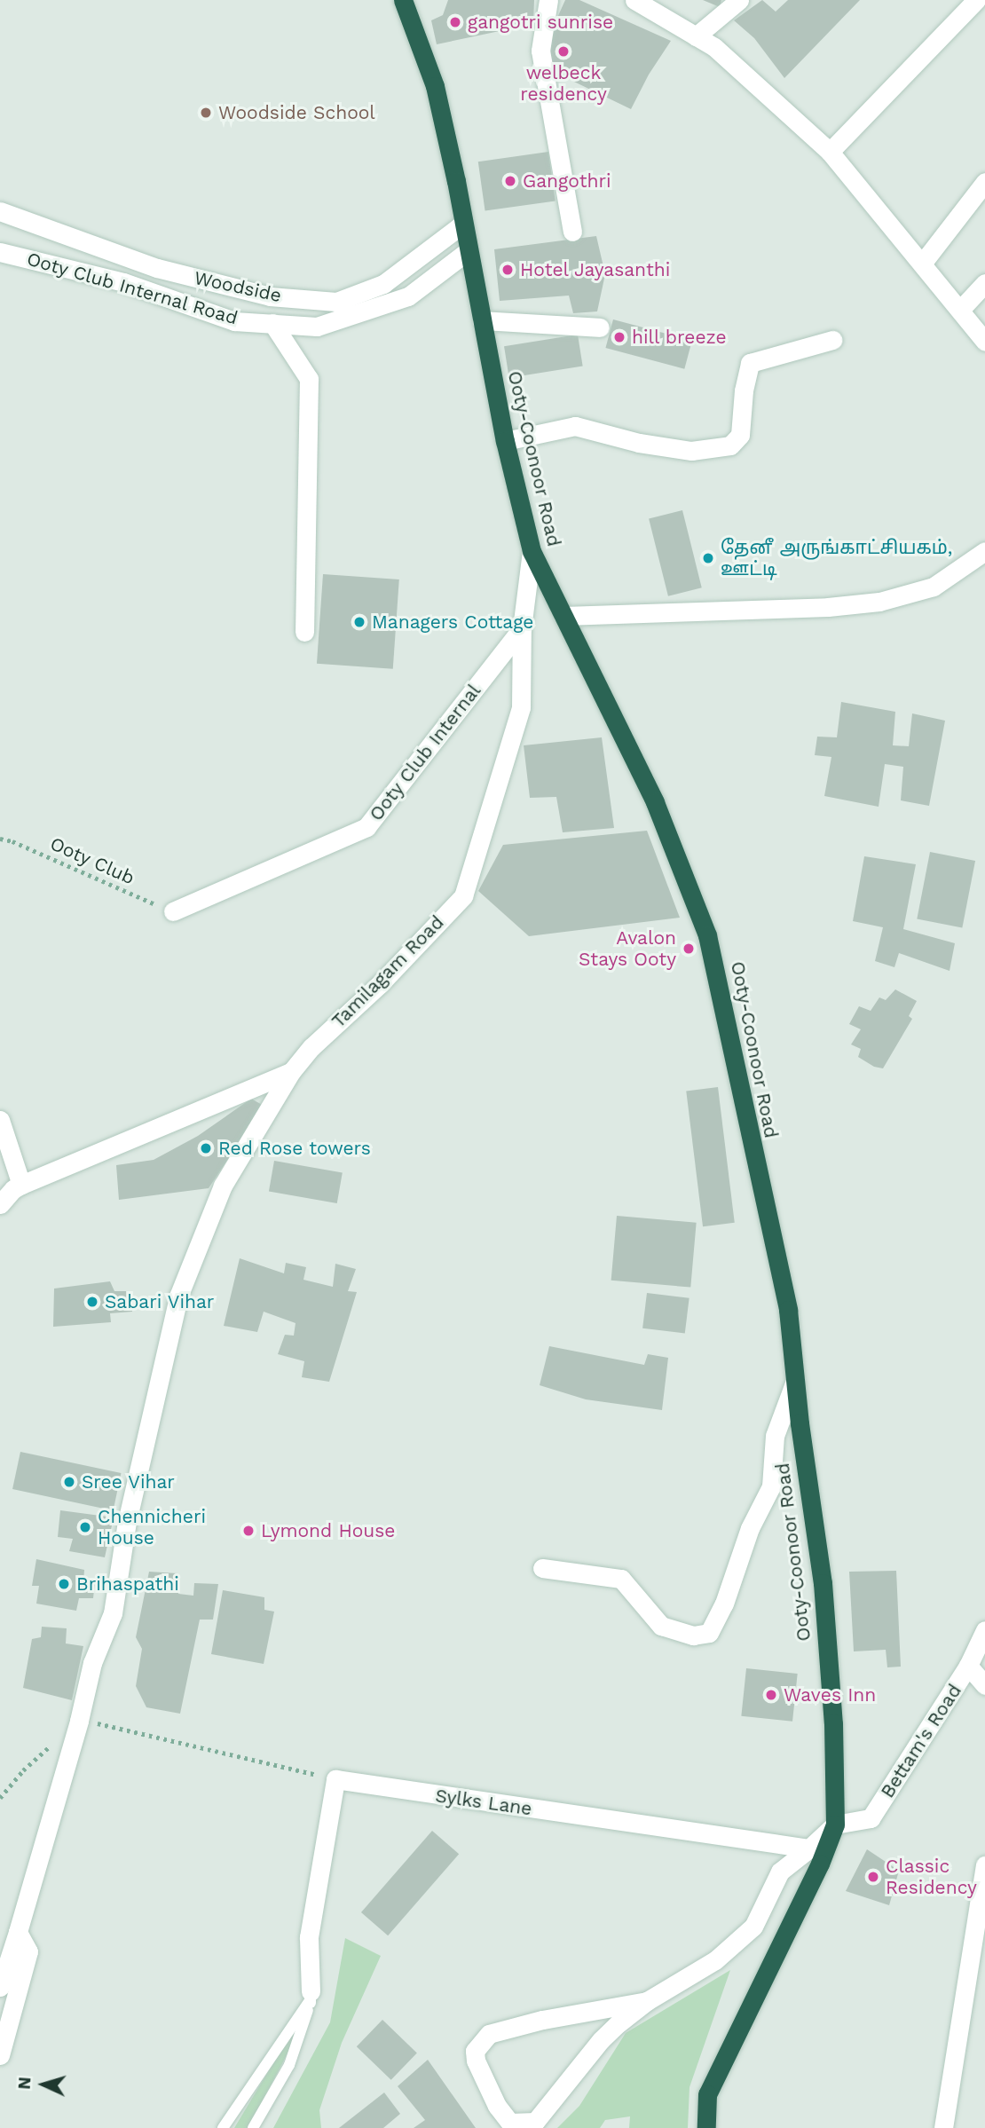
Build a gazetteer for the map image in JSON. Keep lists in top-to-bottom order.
{
  "streets": {
    "highway": ["Ooty-Coonoor Road"],
    "street": [
      "Woodside",
      "Ooty Club Internal Road",
      "Ooty Club Internal",
      "Tamilagam Road",
      "Bettam's Road",
      "Sylks Lane"
    ],
    "path": ["Ooty Club"]
  },
  "crossings": [
    ["Woodside", "Ooty-Coonoor Road"],
    ["Ooty Club Internal Road", "Ooty-Coonoor Road"],
    ["Ooty-Coonoor Road", "Tamilagam Road"],
    ["Ooty-Coonoor Road", "Bettam's Road"],
    ["Ooty Club Internal", "Ooty Club"],
    ["Ooty Club Internal", "Tamilagam Road"]
  ],
  "places": [
    "gangotri sunrise",
    "welbeck residency",
    "Woodside School",
    "Gangothri",
    "Hotel Jayasanthi",
    "hill breeze",
    "தேனீ அருங்காட்சியகம், ஊட்டி",
    "Managers Cottage",
    "Avalon Stays Ooty",
    "Red Rose towers",
    "Sabari Vihar",
    "Sree Vihar",
    "Chennicheri House",
    "Lymond House",
    "Brihaspathi",
    "Waves Inn",
    "Classic Residency"
  ],
  "north": "left"
}
